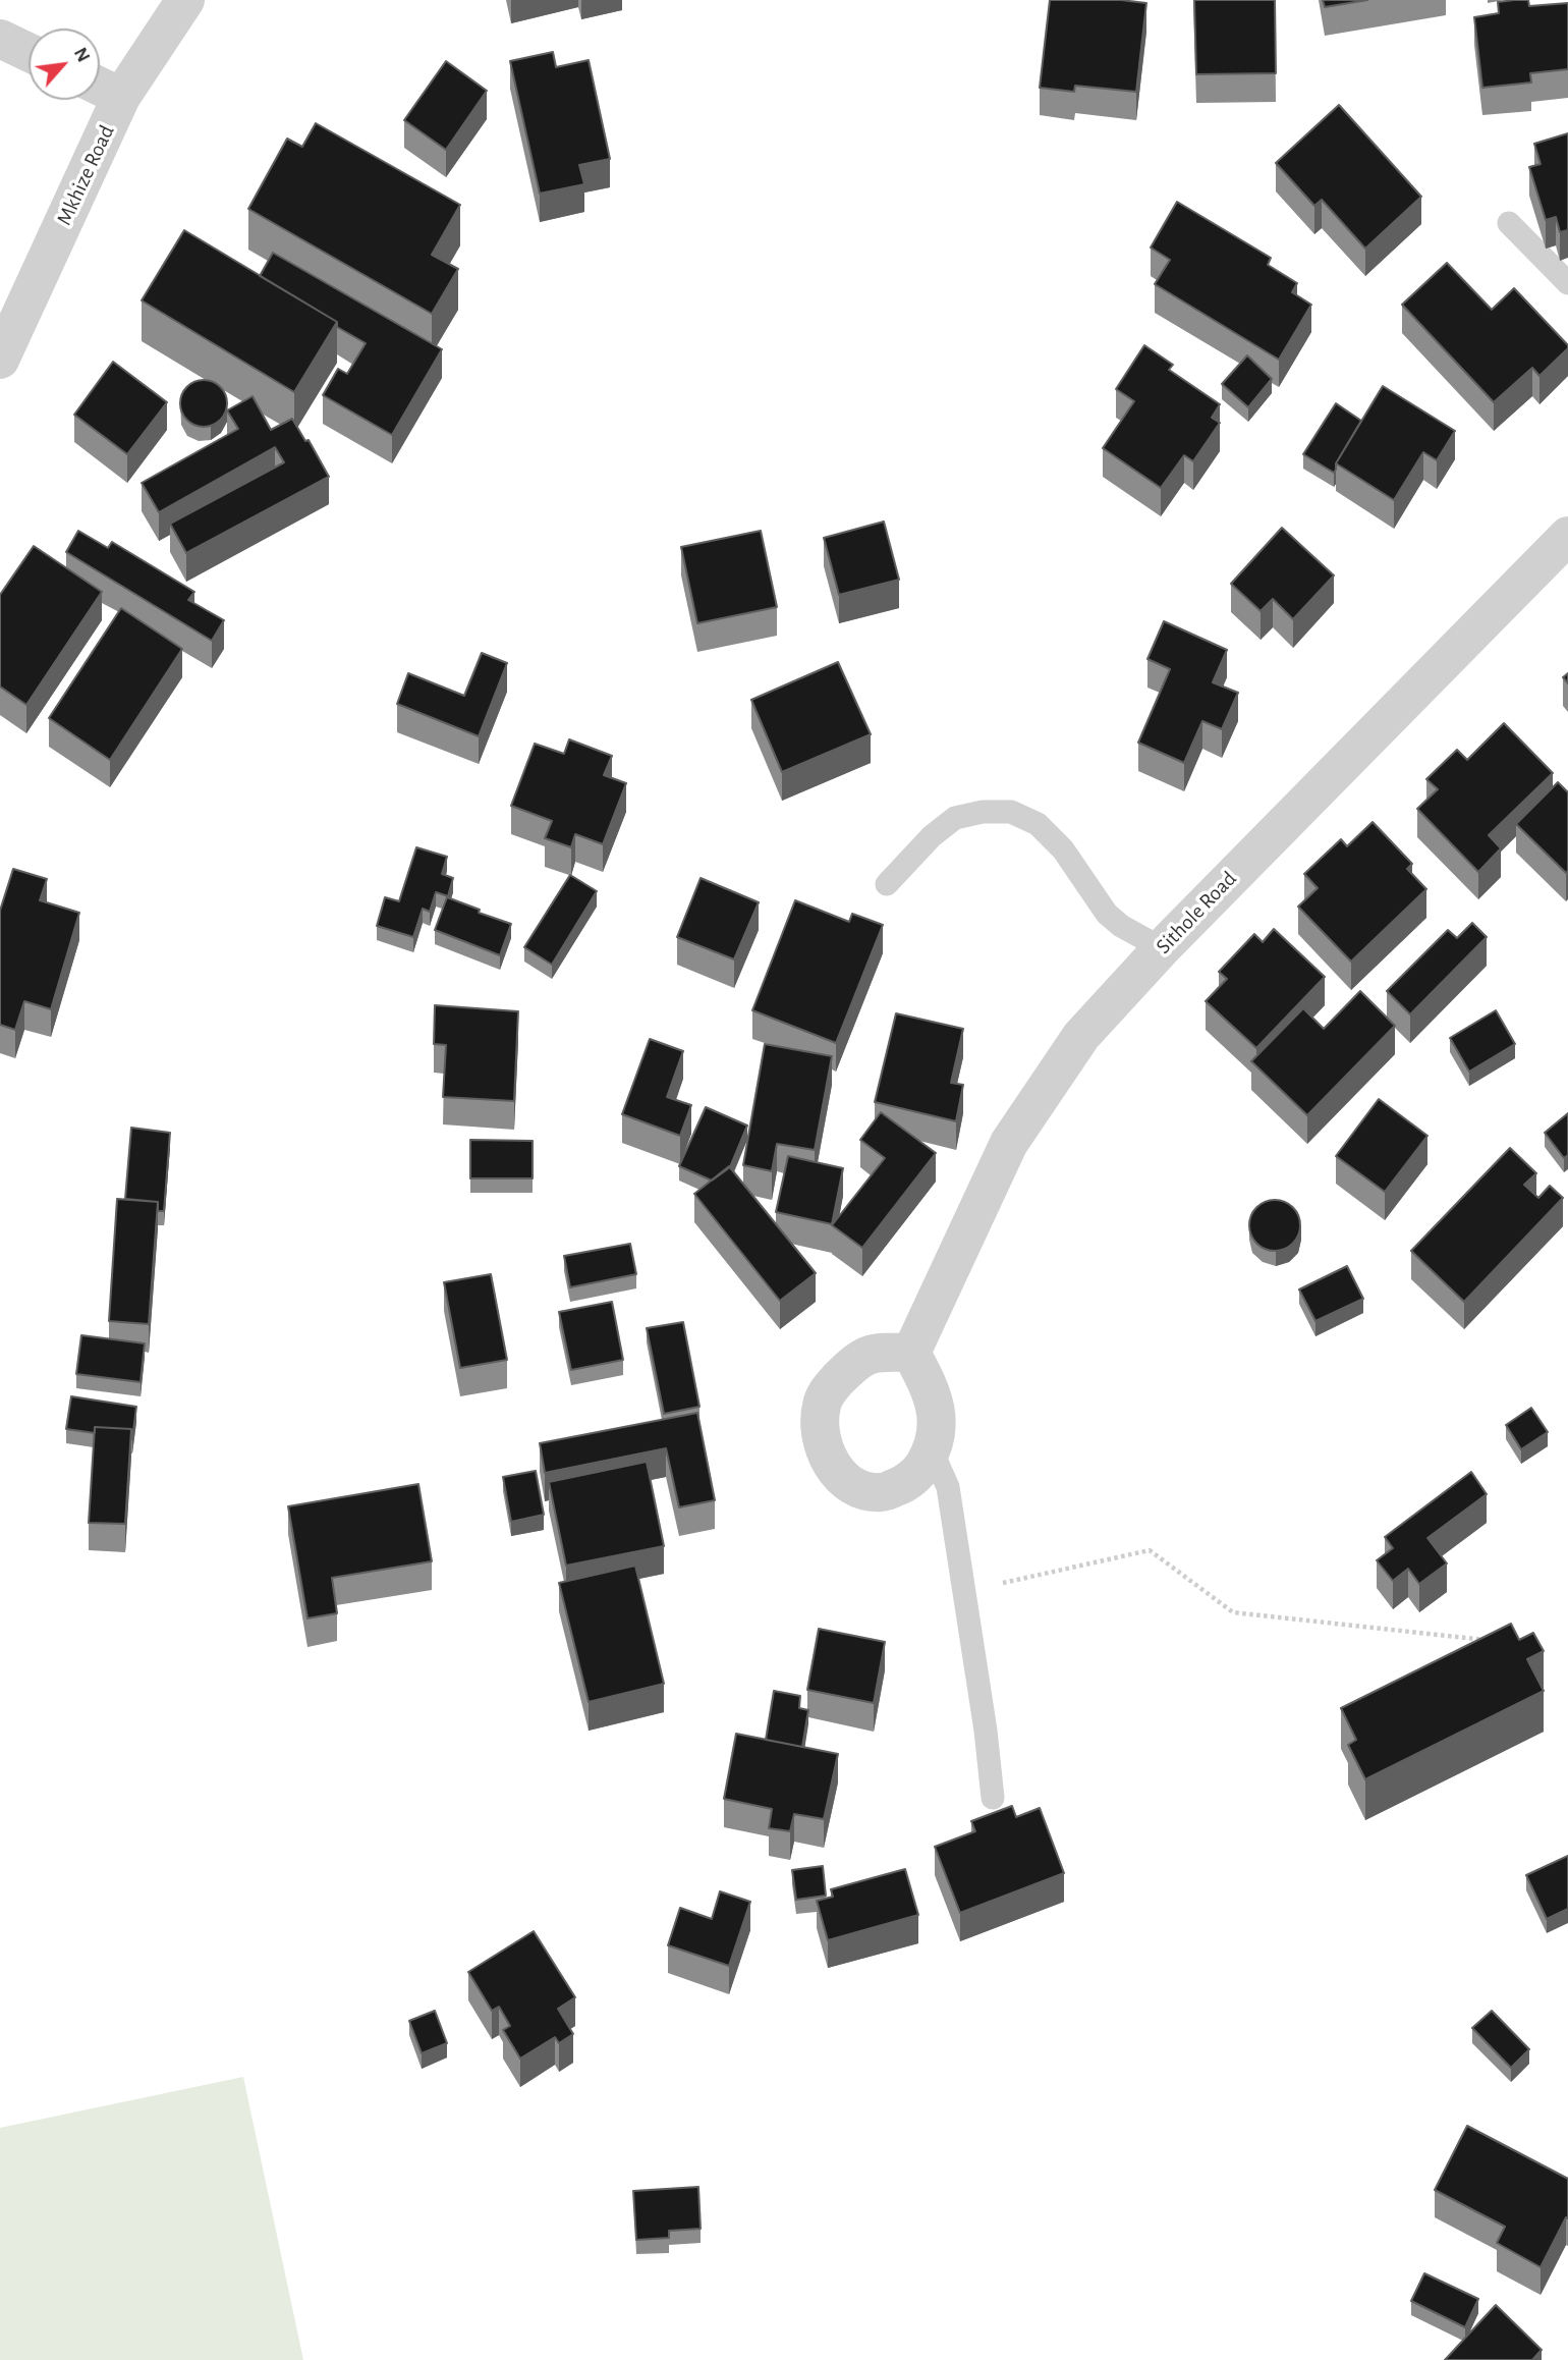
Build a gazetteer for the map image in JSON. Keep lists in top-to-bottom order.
{
  "streets": {
    "street": ["Mkhize Road", "Sithole Road"]
  },
  "north": "top right"
}
